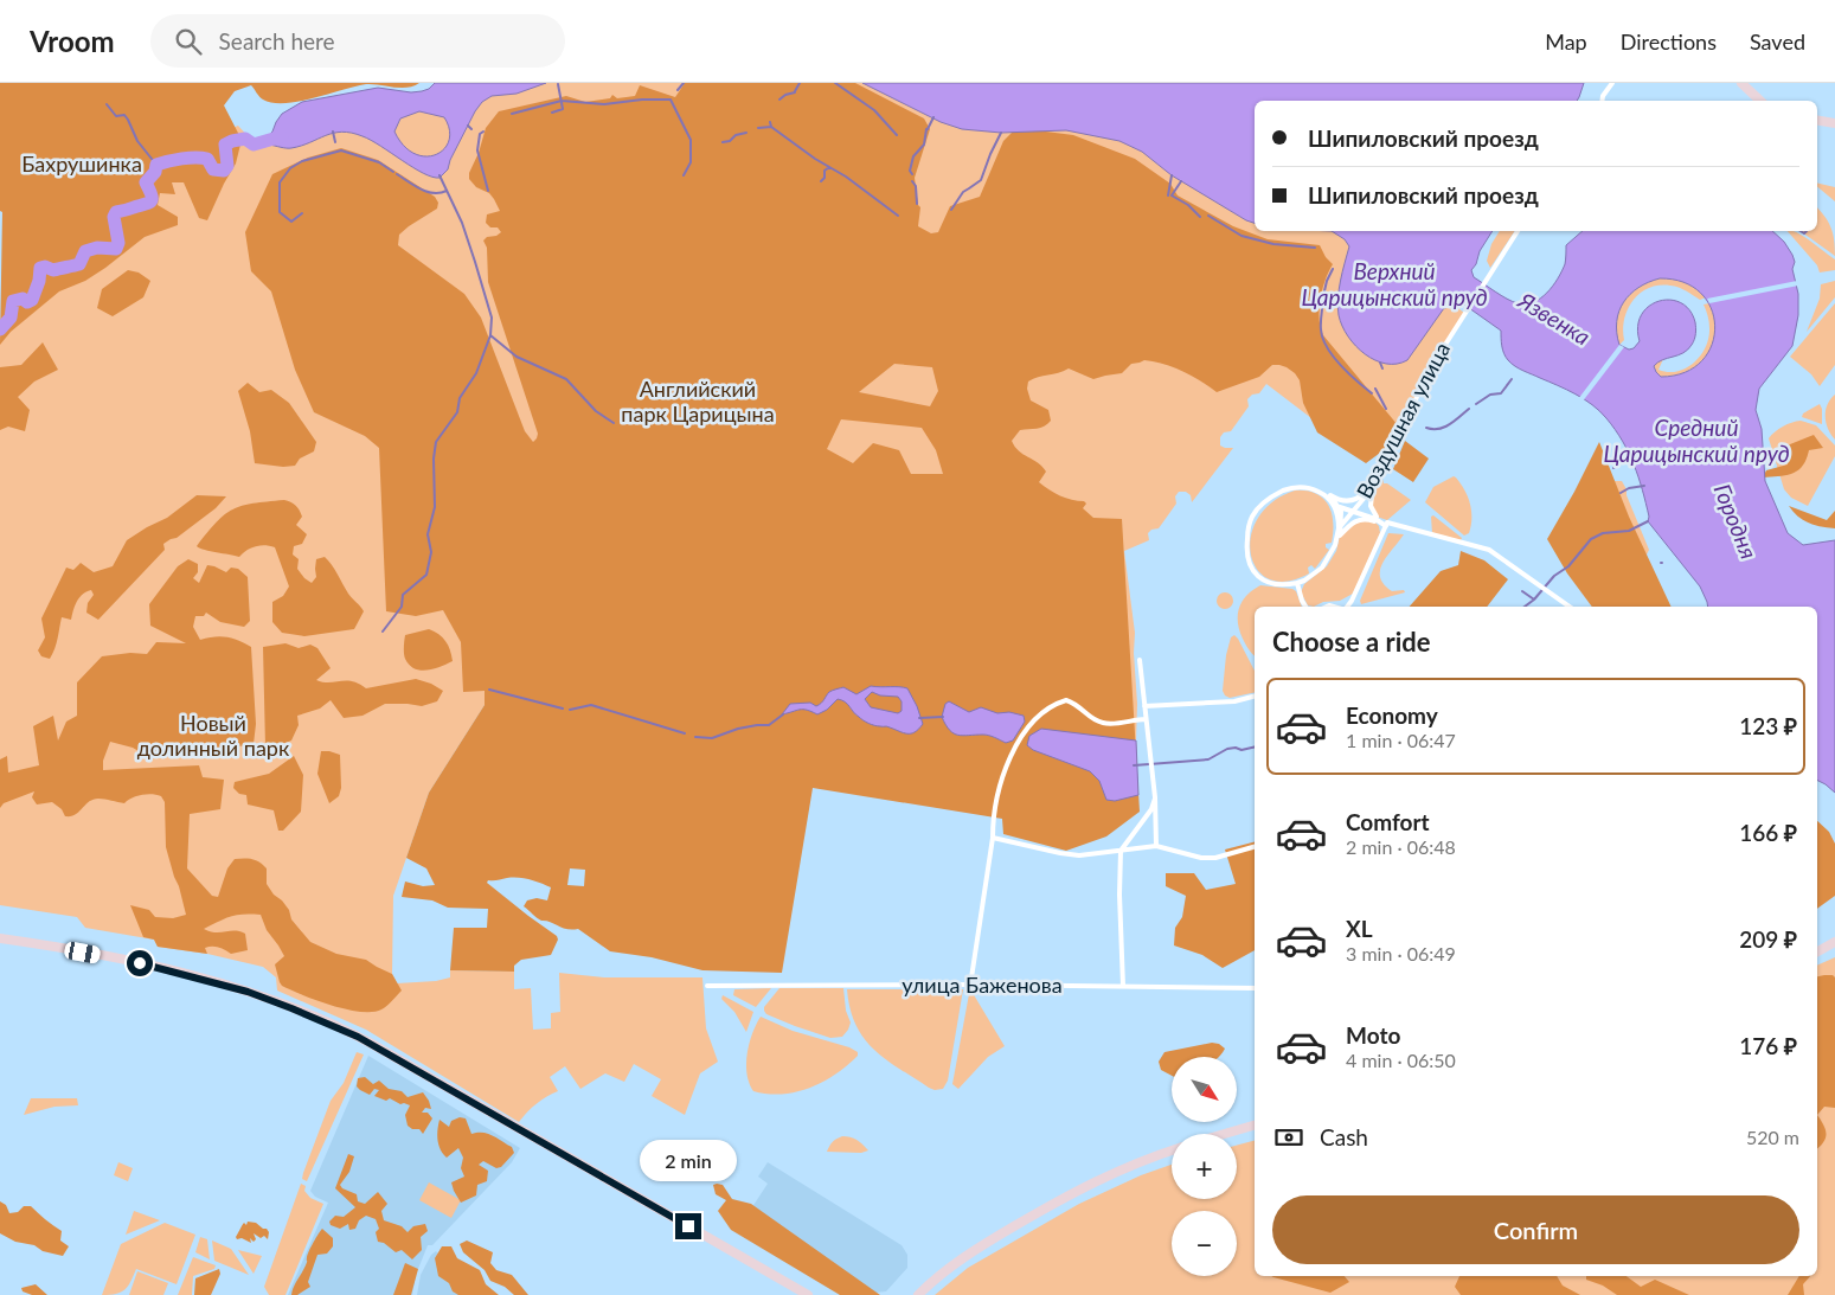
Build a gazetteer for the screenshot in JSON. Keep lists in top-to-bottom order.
{
  "streets": {
    "street": ["Воздушная улица", "улица Баженова"]
  },
  "water": [
    "Верхний Царицынский пруд",
    "Язвенка",
    "Средний Царицынский пруд",
    "Городня"
  ],
  "parks": ["Бахрушинка", "Английский парк Царицына", "Новый долинный парк"],
  "north": "bottom right",
  "page": {
    "header": "Vroom",
    "search": "Search here",
    "nav": ["Map", "Directions", "Saved"],
    "banner": ["Шипиловский проезд", "Шипиловский проезд"],
    "heading": "Choose a ride",
    "list": [
      {
        "name": "Economy",
        "note": "1 min · 06:47",
        "value": "123 ₽"
      },
      {
        "name": "Comfort",
        "note": "2 min · 06:48",
        "value": "166 ₽"
      },
      {
        "name": "XL",
        "note": "3 min · 06:49",
        "value": "209 ₽"
      },
      {
        "name": "Moto",
        "note": "4 min · 06:50",
        "value": "176 ₽"
      }
    ],
    "map_buttons": ["+", "−"],
    "pay": ["Cash", "520 m"],
    "bubble": "2 min",
    "buttons": "Confirm"
  }
}
